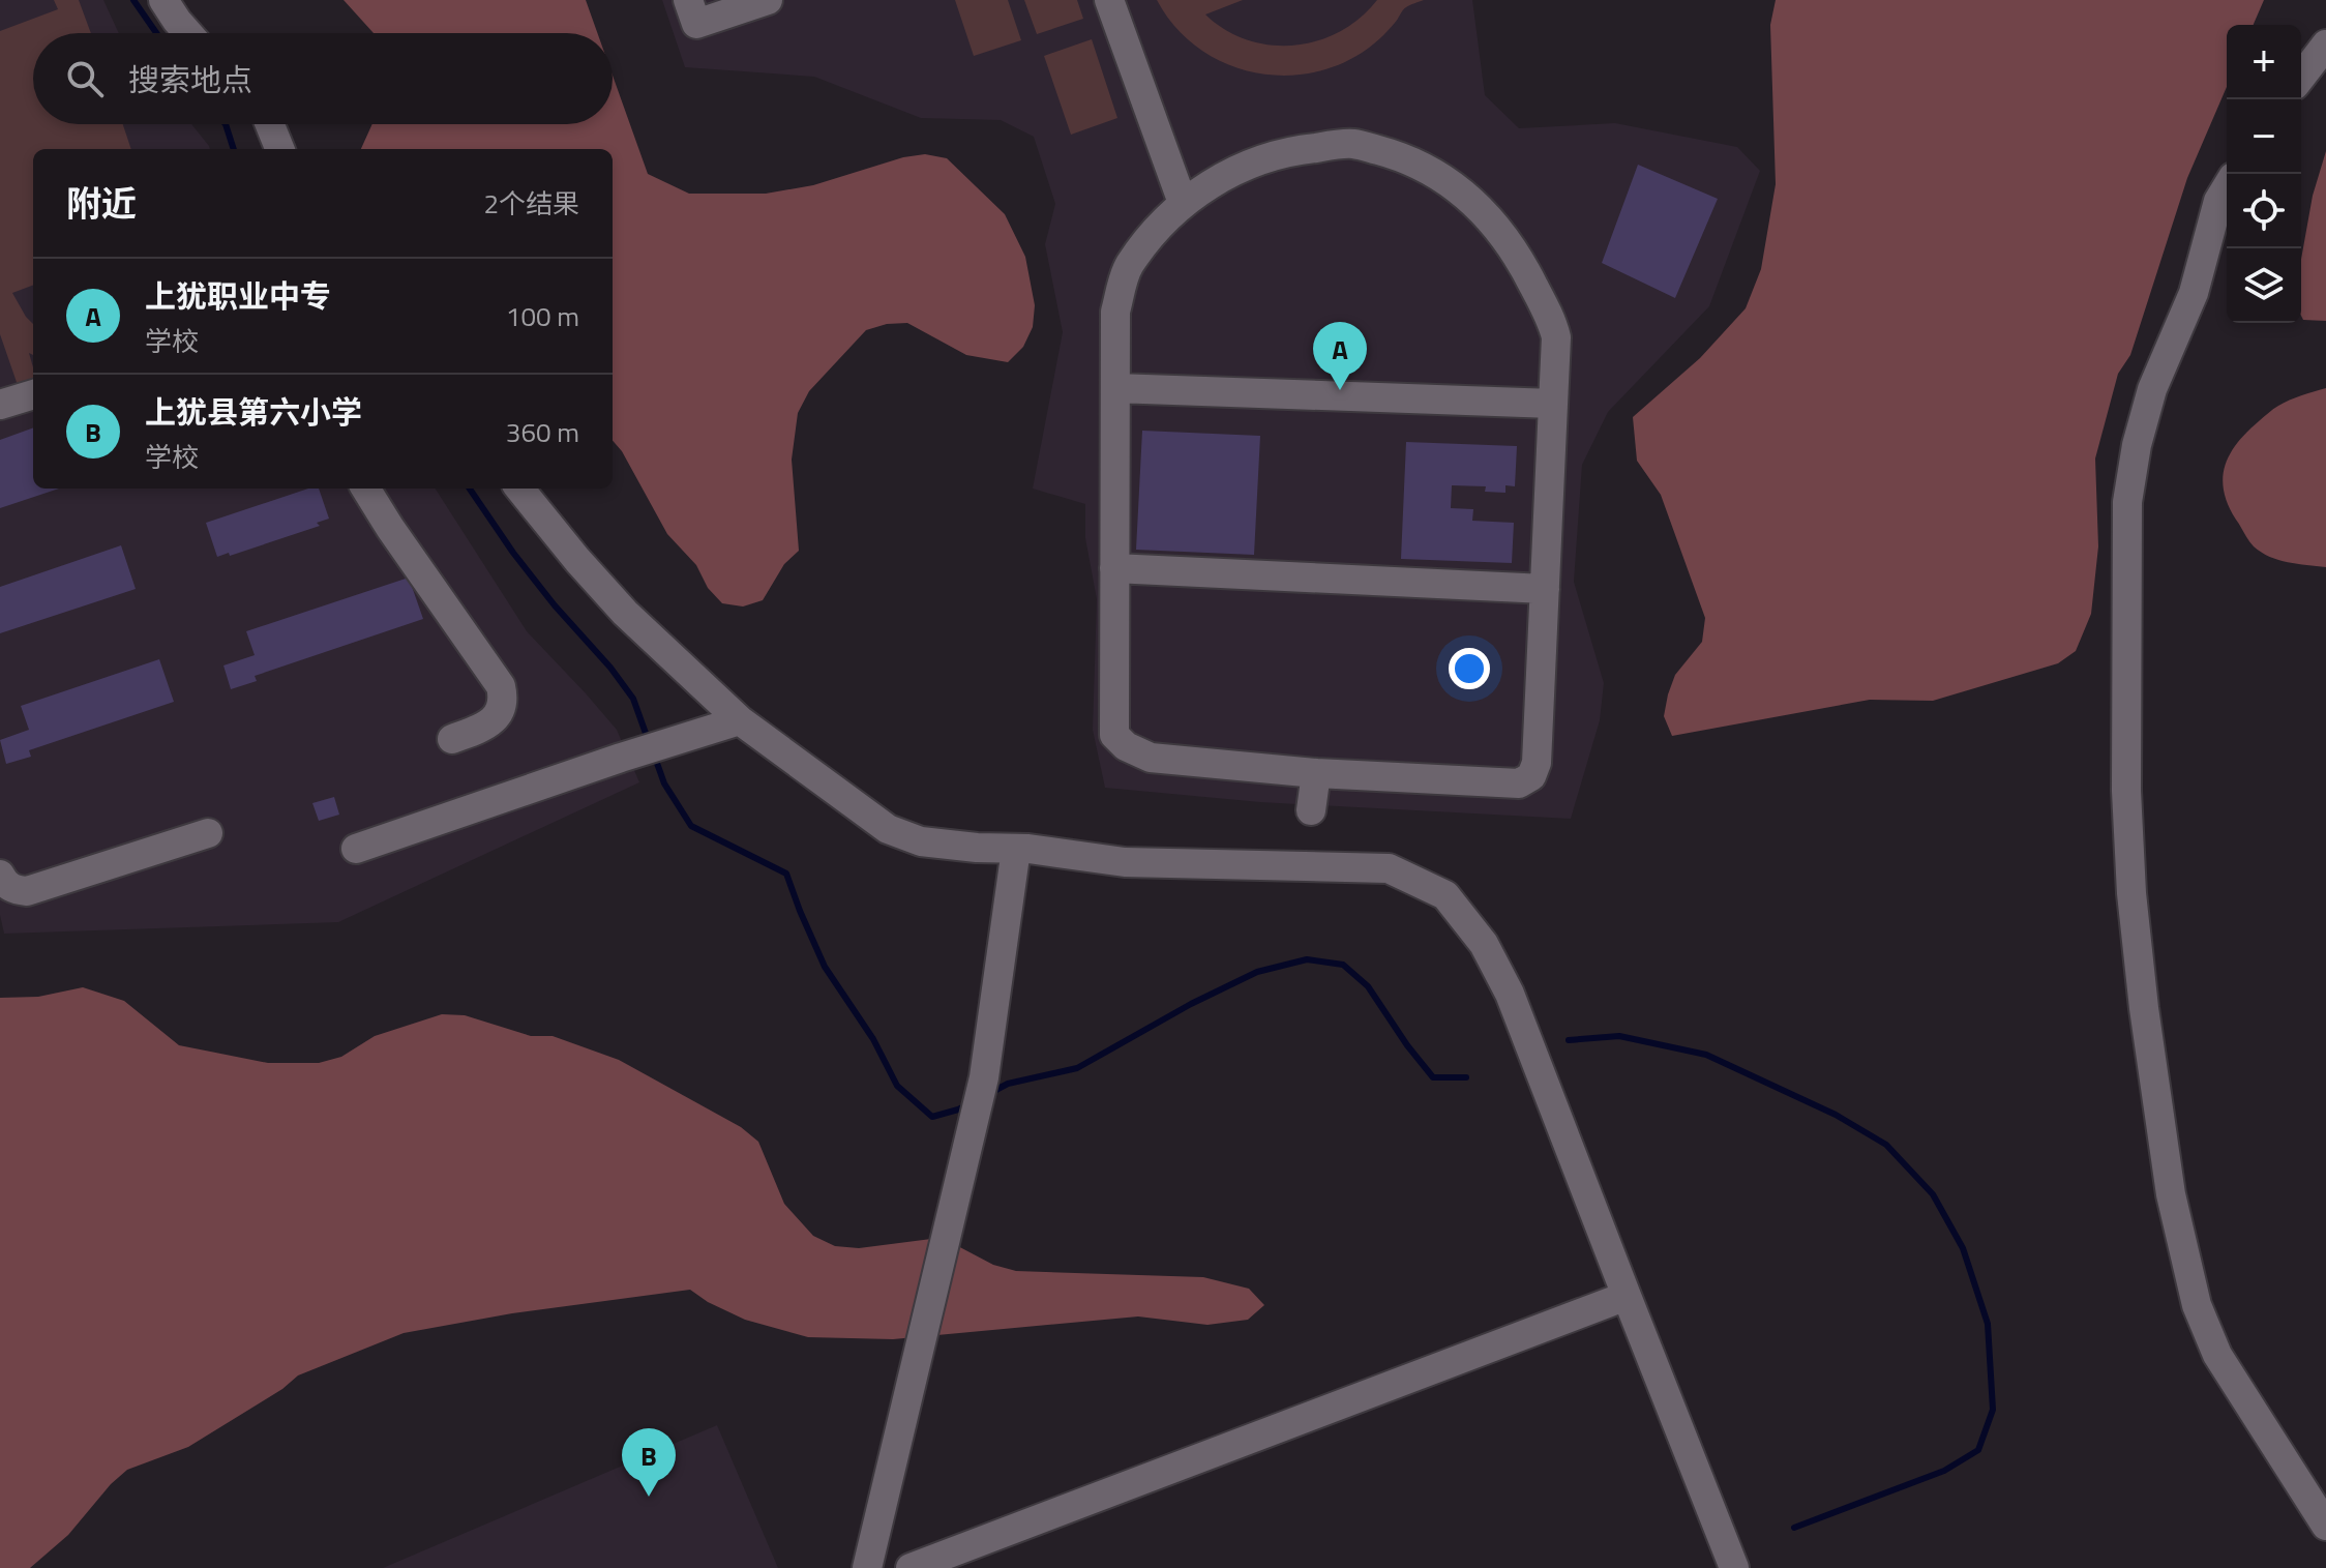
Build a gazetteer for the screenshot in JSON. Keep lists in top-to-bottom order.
{
  "page": {
    "map_buttons": ["+", "−"],
    "search": "搜索地点",
    "heading": ["附近", "2个结果"],
    "list": [
      {
        "mark": "A",
        "name": "上犹职业中专",
        "note": "学校",
        "value": "100 m"
      },
      {
        "mark": "B",
        "name": "上犹县第六小学",
        "note": "学校",
        "value": "360 m"
      }
    ],
    "pins": ["A", "B"]
  }
}
